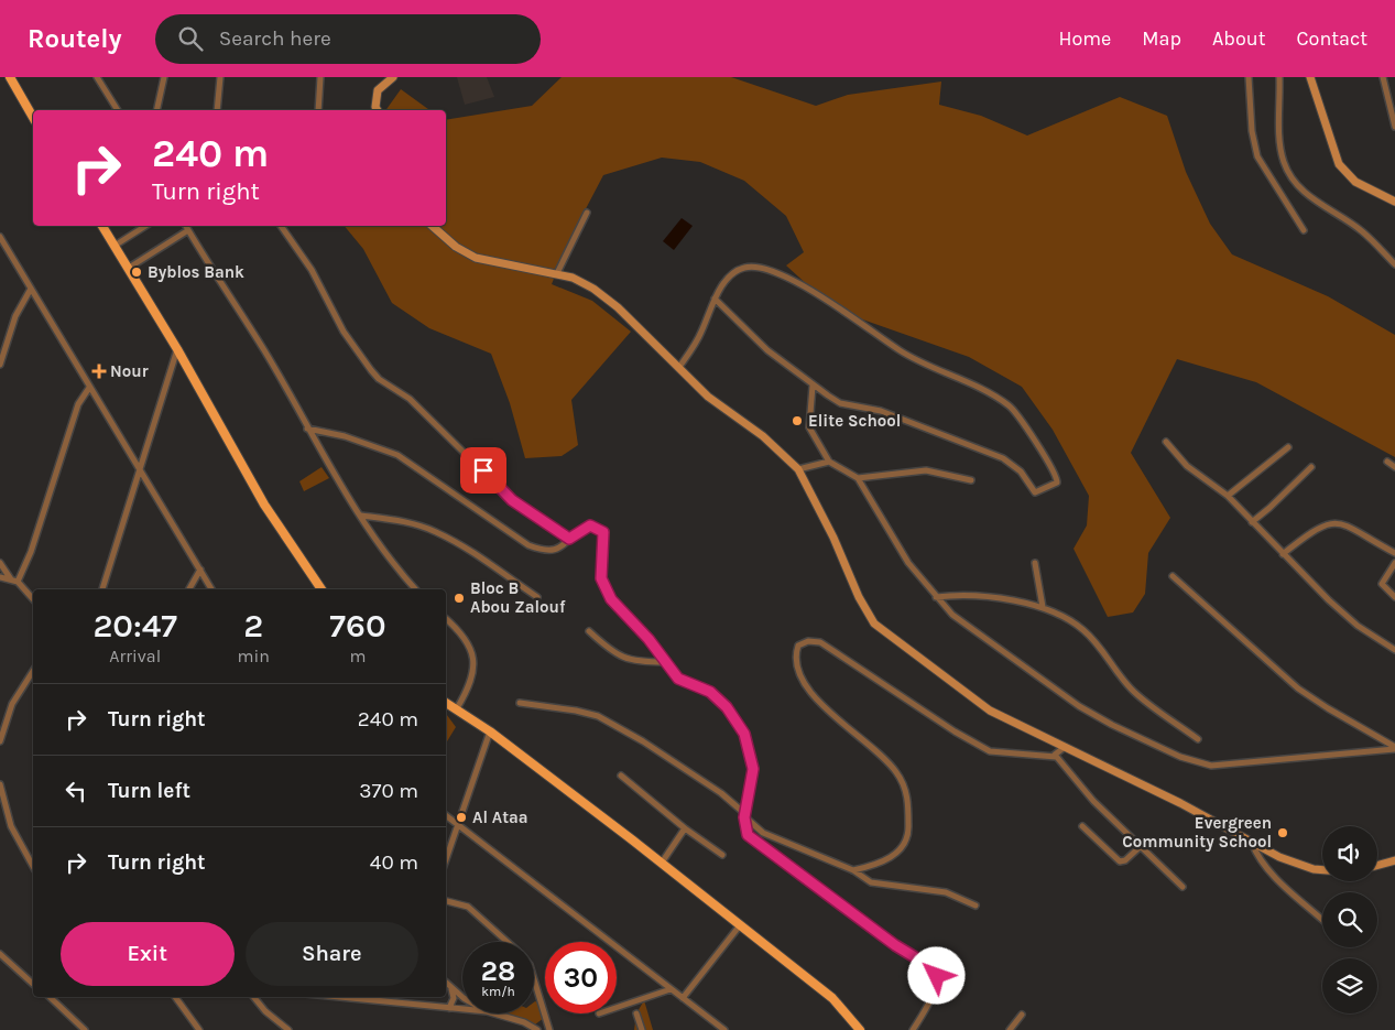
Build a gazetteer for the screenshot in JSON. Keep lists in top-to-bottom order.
{
  "places": {
    "other": [
      "Byblos Bank",
      "Elite School",
      "Bloc B Abou Zalouf",
      "Al Ataa",
      "Evergreen Community School"
    ],
    "health": ["Nour"]
  },
  "page": {
    "header": "Routely",
    "search": "Search here",
    "nav": [
      "Home",
      "Map",
      "About",
      "Contact"
    ],
    "turn": ["240 m", "Turn right"],
    "eta": [
      "20:47",
      "Arrival",
      "2",
      "min",
      "760",
      "m"
    ],
    "list": [
      {
        "name": "Turn right",
        "value": "240 m"
      },
      {
        "name": "Turn left",
        "value": "370 m"
      },
      {
        "name": "Turn right",
        "value": "40 m"
      }
    ],
    "buttons": ["Exit", "Share"],
    "speed": "28 km/h",
    "limit": "30"
  }
}
